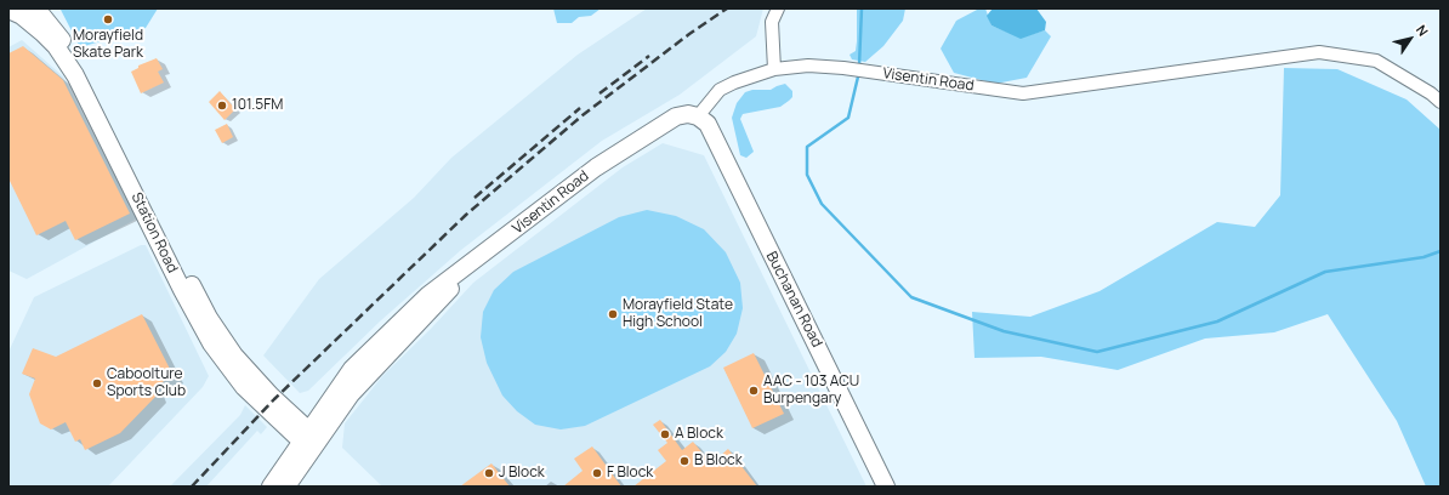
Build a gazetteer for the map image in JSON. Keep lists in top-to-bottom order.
{
  "streets": {
    "main road": ["Visentin Road", "Station Road", "Buchanan Road"]
  },
  "crossings": [
    ["Visentin Road", "Station Road"],
    ["Visentin Road", "Buchanan Road"]
  ],
  "places": [
    "Morayfield Skate Park",
    "101.5FM",
    "Morayfield State High School",
    "Caboolture Sports Club",
    "AAC - 103 ACU Burpengary",
    "A Block",
    "B Block",
    "J Block",
    "F Block"
  ],
  "north": "top right"
}
